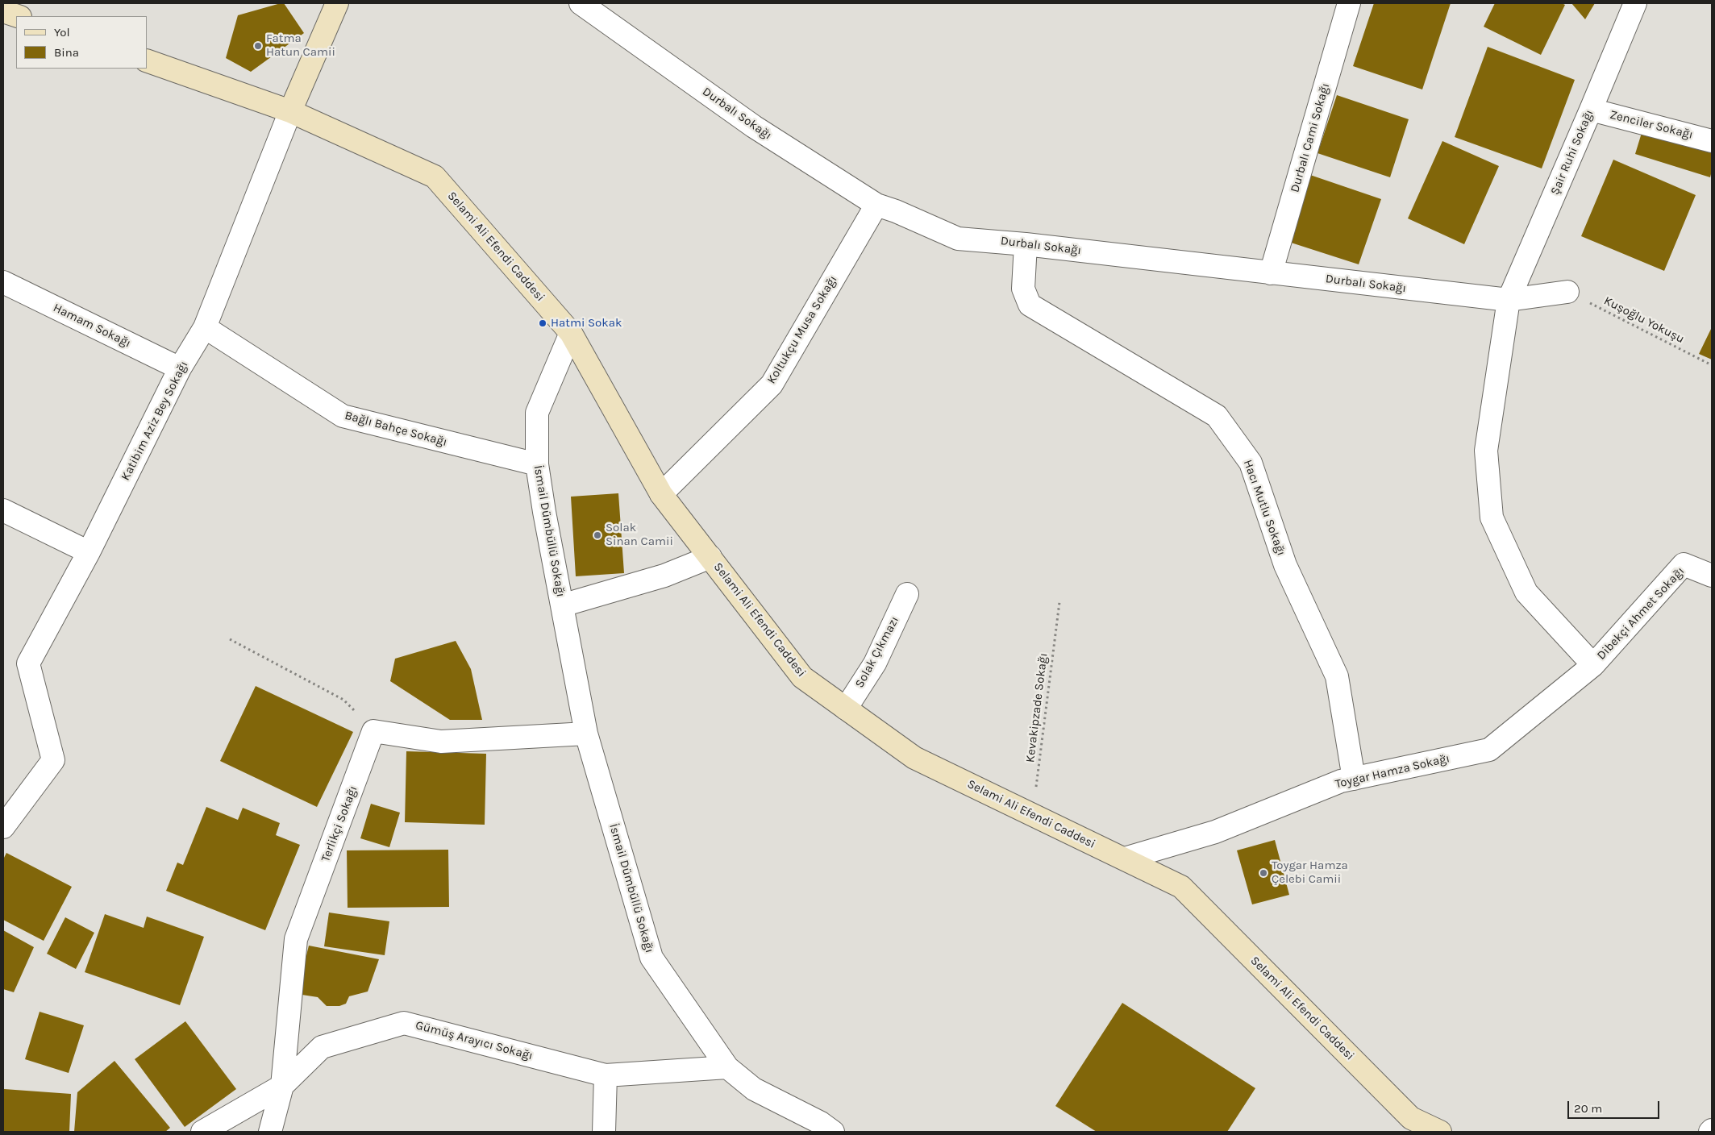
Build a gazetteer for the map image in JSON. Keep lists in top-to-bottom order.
{
  "streets": {
    "street": [
      "Durbalı Sokağı",
      "Zenciler Sokağı",
      "Durbalı Cami Sokağı",
      "Şair Ruhi Sokağı",
      "Selami Ali Efendi Caddesi",
      "Hamam Sokağı",
      "Koltukçu Musa Sokağı",
      "Katibim Aziz Bey Sokağı",
      "Bağlı Bahçe Sokağı",
      "Hacı Mutlu Sokağı",
      "İsmail Dümbüllü Sokağı",
      "Dibekçi Ahmet Sokağı",
      "Solak Çıkmazı",
      "Toygar Hamza Sokağı",
      "Terlikçi Sokağı",
      "Gümüş Arayıcı Sokağı"
    ],
    "path": ["Kuşoğlu Yokuşu", "Kevakipzade Sokağı"]
  },
  "crossings": [
    ["Durbalı Sokağı", "Durbalı Cami Sokağı"],
    ["Durbalı Sokağı", "Şair Ruhi Sokağı"],
    ["Durbalı Sokağı", "Kuşoğlu Yokuşu"],
    ["Durbalı Sokağı", "Koltukçu Musa Sokağı"],
    ["Durbalı Sokağı", "Hacı Mutlu Sokağı"],
    ["Zenciler Sokağı", "Şair Ruhi Sokağı"],
    ["Şair Ruhi Sokağı", "Dibekçi Ahmet Sokağı"],
    ["Şair Ruhi Sokağı", "Toygar Hamza Sokağı"],
    ["Selami Ali Efendi Caddesi", "Koltukçu Musa Sokağı"],
    ["Selami Ali Efendi Caddesi", "Katibim Aziz Bey Sokağı"],
    ["Selami Ali Efendi Caddesi", "İsmail Dümbüllü Sokağı"],
    ["Selami Ali Efendi Caddesi", "Solak Çıkmazı"],
    ["Selami Ali Efendi Caddesi", "Kevakipzade Sokağı"],
    ["Selami Ali Efendi Caddesi", "Toygar Hamza Sokağı"],
    ["Hamam Sokağı", "Katibim Aziz Bey Sokağı"],
    ["Katibim Aziz Bey Sokağı", "Bağlı Bahçe Sokağı"],
    ["Bağlı Bahçe Sokağı", "İsmail Dümbüllü Sokağı"],
    ["Hacı Mutlu Sokağı", "Toygar Hamza Sokağı"],
    ["İsmail Dümbüllü Sokağı", "Gümüş Arayıcı Sokağı"],
    ["Dibekçi Ahmet Sokağı", "Toygar Hamza Sokağı"],
    ["Terlikçi Sokağı", "Gümüş Arayıcı Sokağı"]
  ],
  "places": [
    "Fatma Hatun Camii",
    "Hatmi Sokak",
    "Solak Sinan Camii",
    "Toygar Hamza Çelebi Camii"
  ],
  "legend": ["Yol", "Bina"],
  "scale_bar": "20 m"
}
